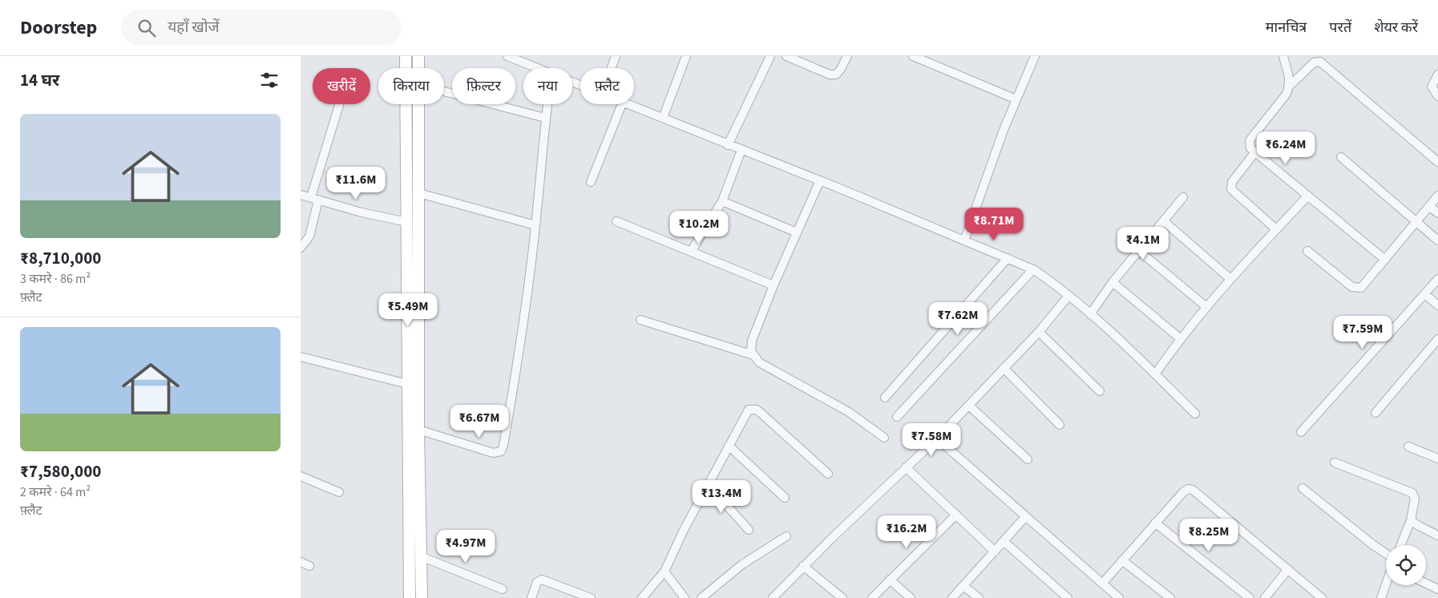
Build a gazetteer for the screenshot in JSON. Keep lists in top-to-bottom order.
{
  "page": {
    "header": "Doorstep",
    "search": "यहाँ खोजें",
    "nav": ["मानचित्र", "परतें", "शेयर करें"],
    "heading": "14 घर",
    "chip": [
      "खरीदें",
      "किराया",
      "फ़िल्टर",
      "नया",
      "फ़्लैट"
    ],
    "list": [
      {
        "name": "₹8,710,000",
        "note": "3 कमरे · 86 m² · फ़्लैट"
      },
      {
        "name": "₹7,580,000",
        "note": "2 कमरे · 64 m² · फ़्लैट"
      }
    ],
    "price": [
      "₹6.24M",
      "₹11.6M",
      "₹8.71M",
      "₹10.2M",
      "₹4.1M",
      "₹5.49M",
      "₹7.62M",
      "₹7.59M",
      "₹6.67M",
      "₹7.58M",
      "₹13.4M",
      "₹16.2M",
      "₹8.25M",
      "₹4.97M"
    ]
  }
}
